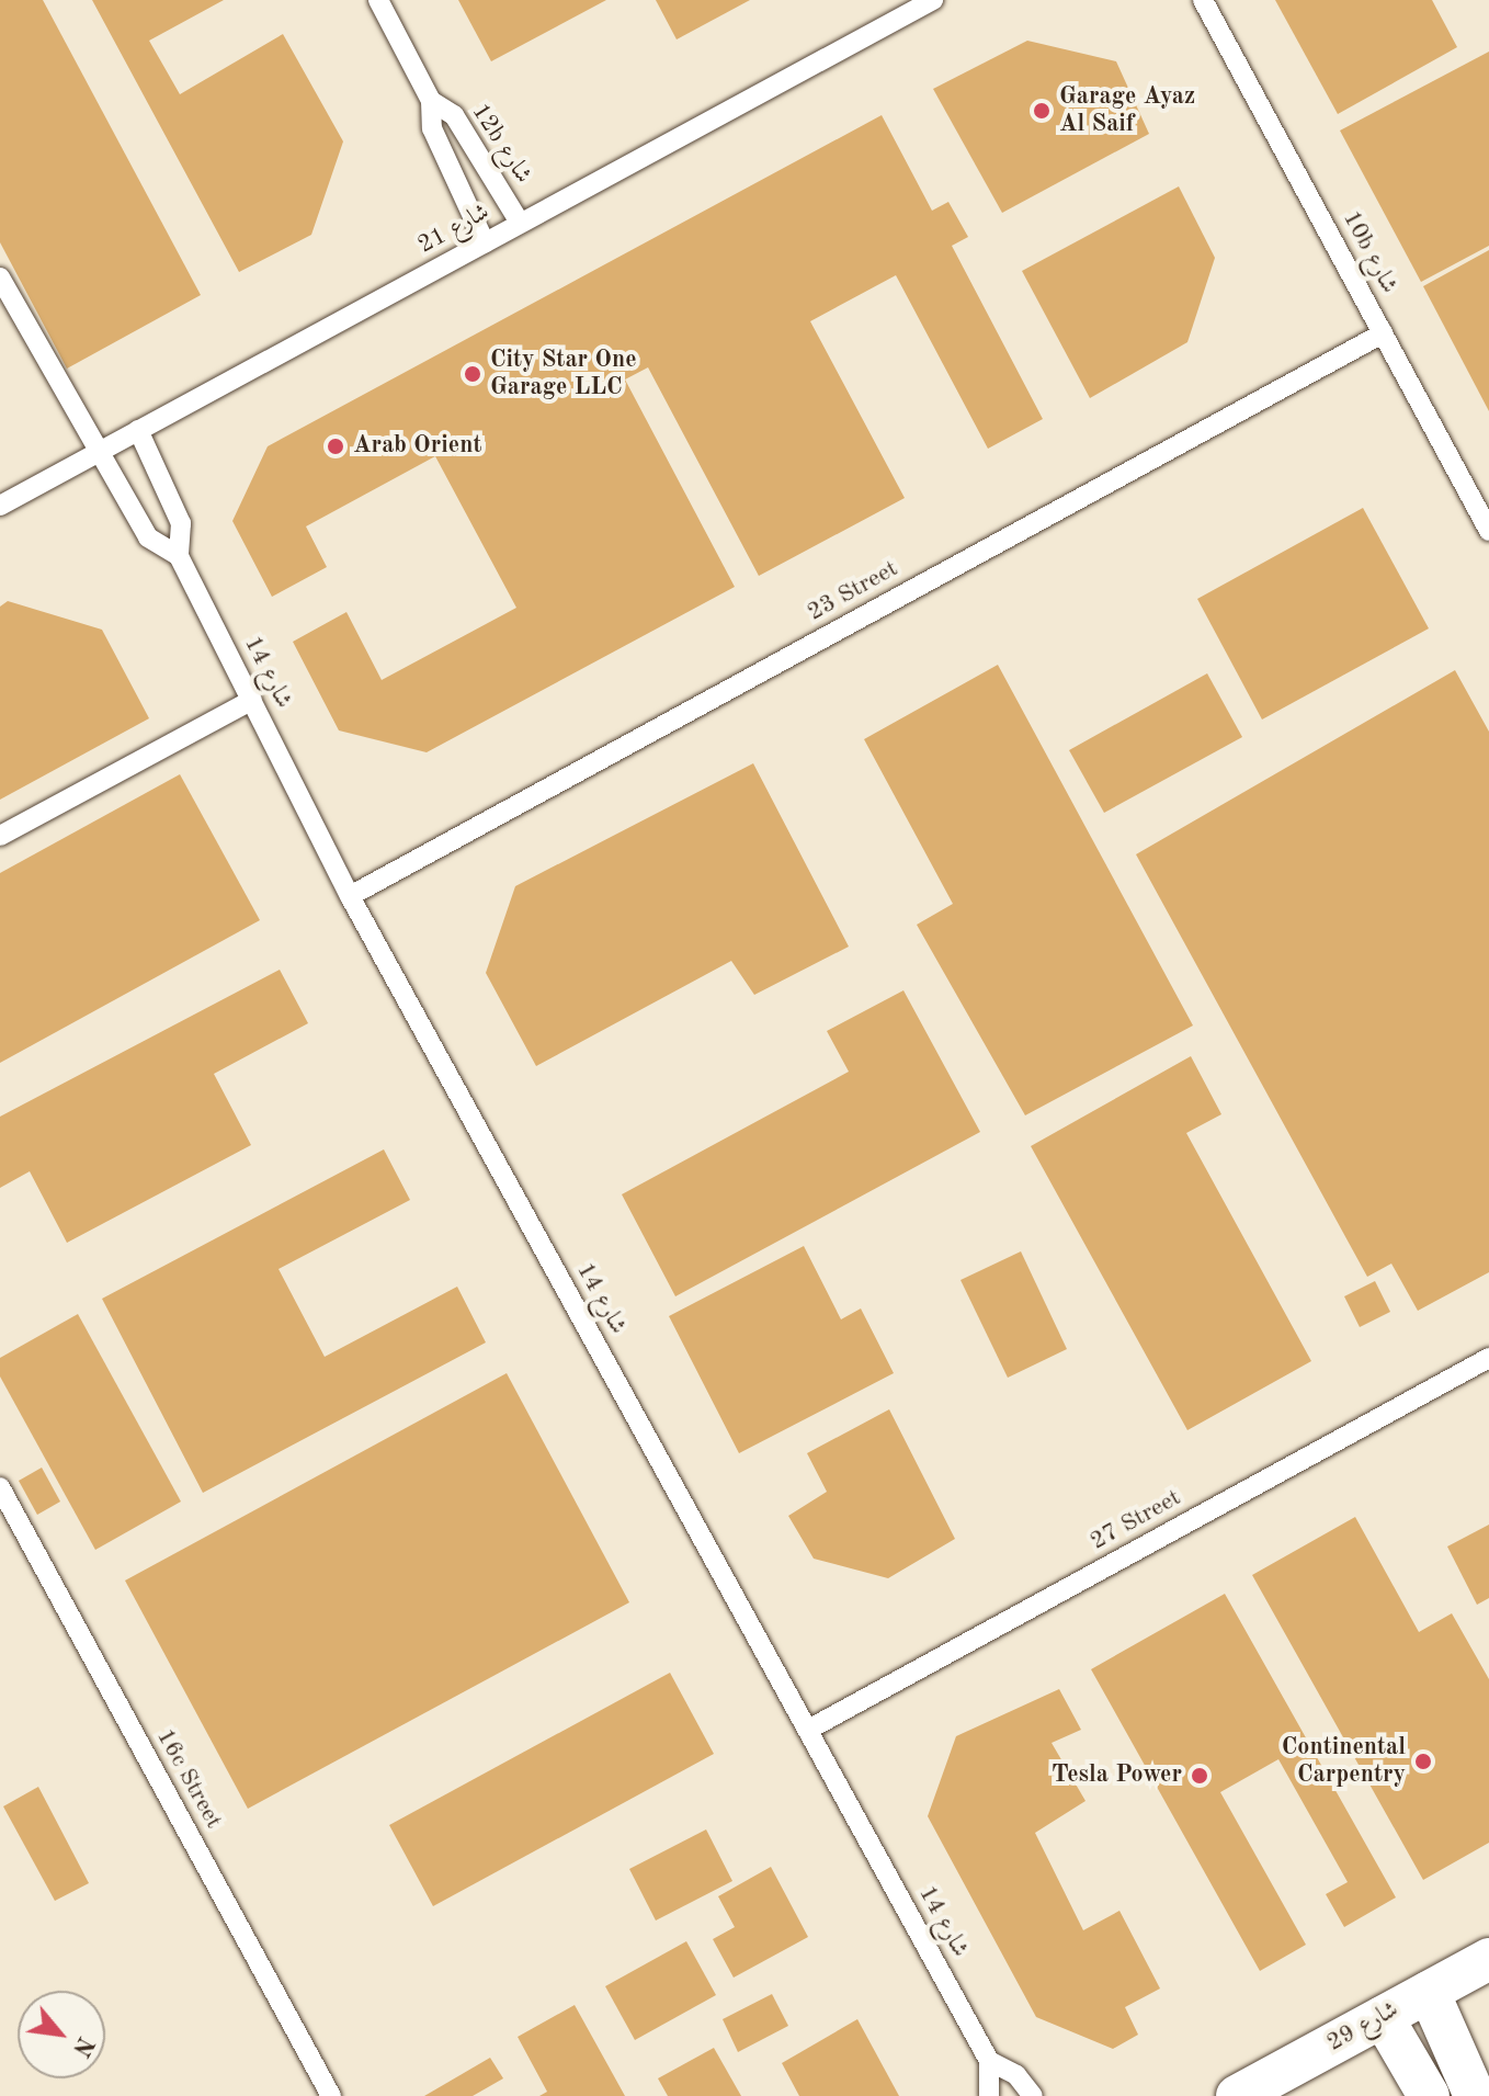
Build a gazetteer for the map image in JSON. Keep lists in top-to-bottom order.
{
  "streets": {
    "street": ["شارع 29"],
    "lane": [
      "12b شارع",
      "شارع 21",
      "10b شارع",
      "23 Street",
      "شارع 14",
      "27 Street",
      "16c Street"
    ]
  },
  "crossings": [
    ["12b شارع", "شارع 21"],
    ["شارع 21", "شارع 14"],
    ["10b شارع", "23 Street"],
    ["23 Street", "شارع 14"],
    ["شارع 14", "27 Street"]
  ],
  "places": [
    "Garage Ayaz Al Saif",
    "City Star One Garage LLC",
    "Arab Orient",
    "Continental Carpentry",
    "Tesla Power"
  ],
  "north": "bottom right"
}
